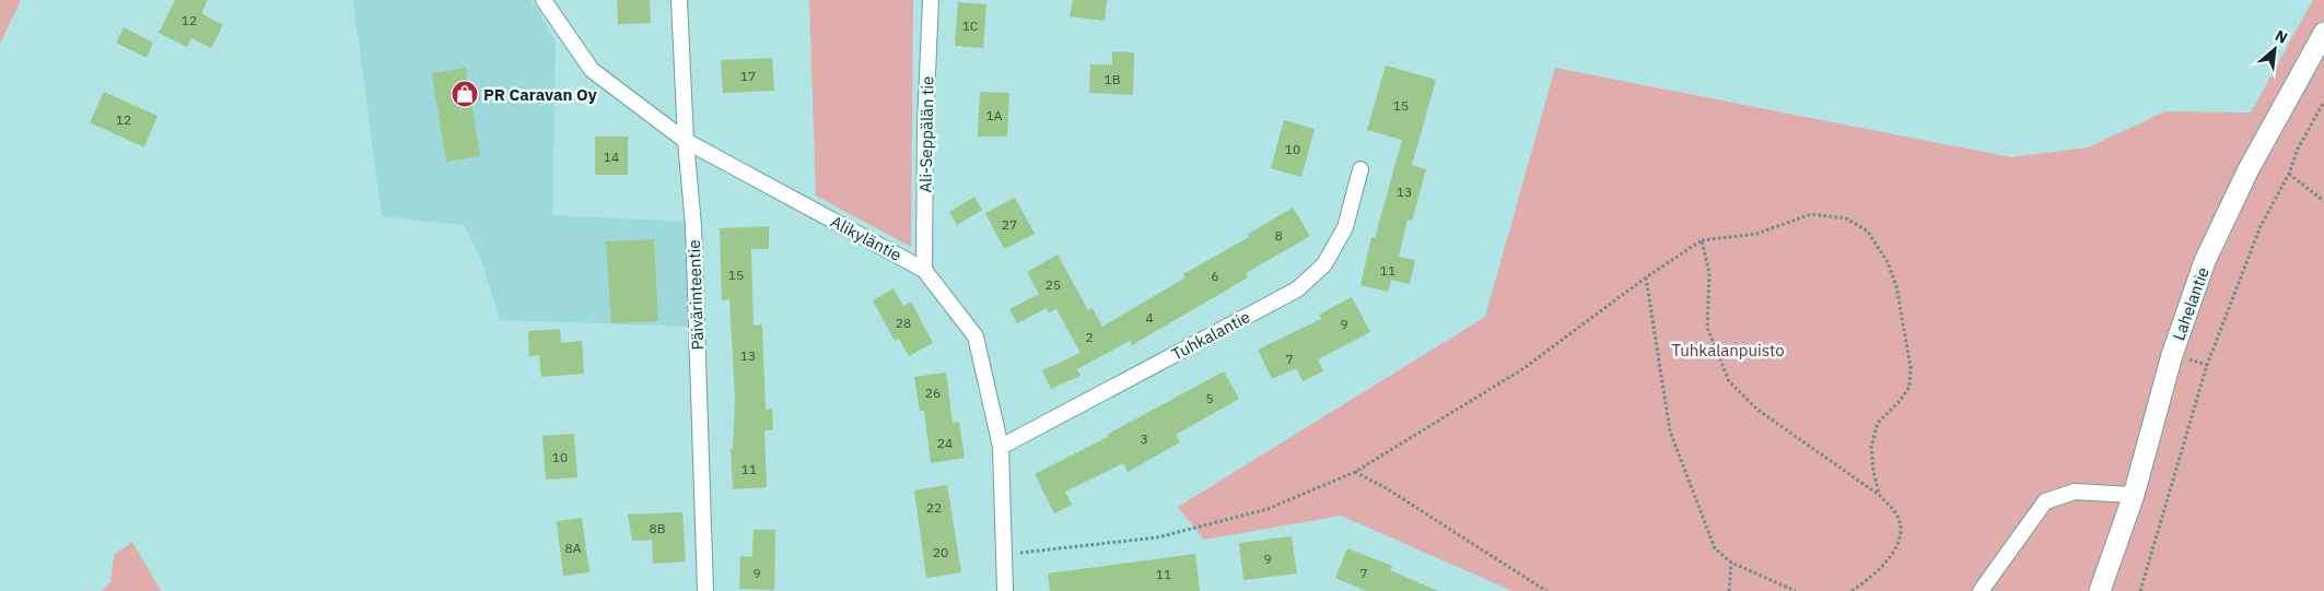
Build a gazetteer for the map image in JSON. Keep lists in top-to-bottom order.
{
  "streets": {
    "main road": ["Lahelantie"],
    "street": [
      "Ali-Seppälän tie",
      "Alikyläntie",
      "Päivärinteentie",
      "Tuhkalantie"
    ]
  },
  "crossings": [
    ["Ali-Seppälän tie", "Alikyläntie"],
    ["Alikyläntie", "Päivärinteentie"],
    ["Alikyläntie", "Tuhkalantie"]
  ],
  "parks": ["Tuhkalanpuisto"],
  "places": {
    "shop": ["PR Caravan Oy"]
  },
  "house_numbers": [
    "12",
    "1C",
    "17",
    "1B",
    "15",
    "1A",
    "12",
    "10",
    "14",
    "13",
    "27",
    "8",
    "11",
    "15",
    "6",
    "25",
    "4",
    "28",
    "9",
    "2",
    "13",
    "7",
    "26",
    "5",
    "3",
    "24",
    "10",
    "11",
    "22",
    "8B",
    "8A",
    "20",
    "9",
    "9",
    "7",
    "11"
  ],
  "north": "top right"
}
